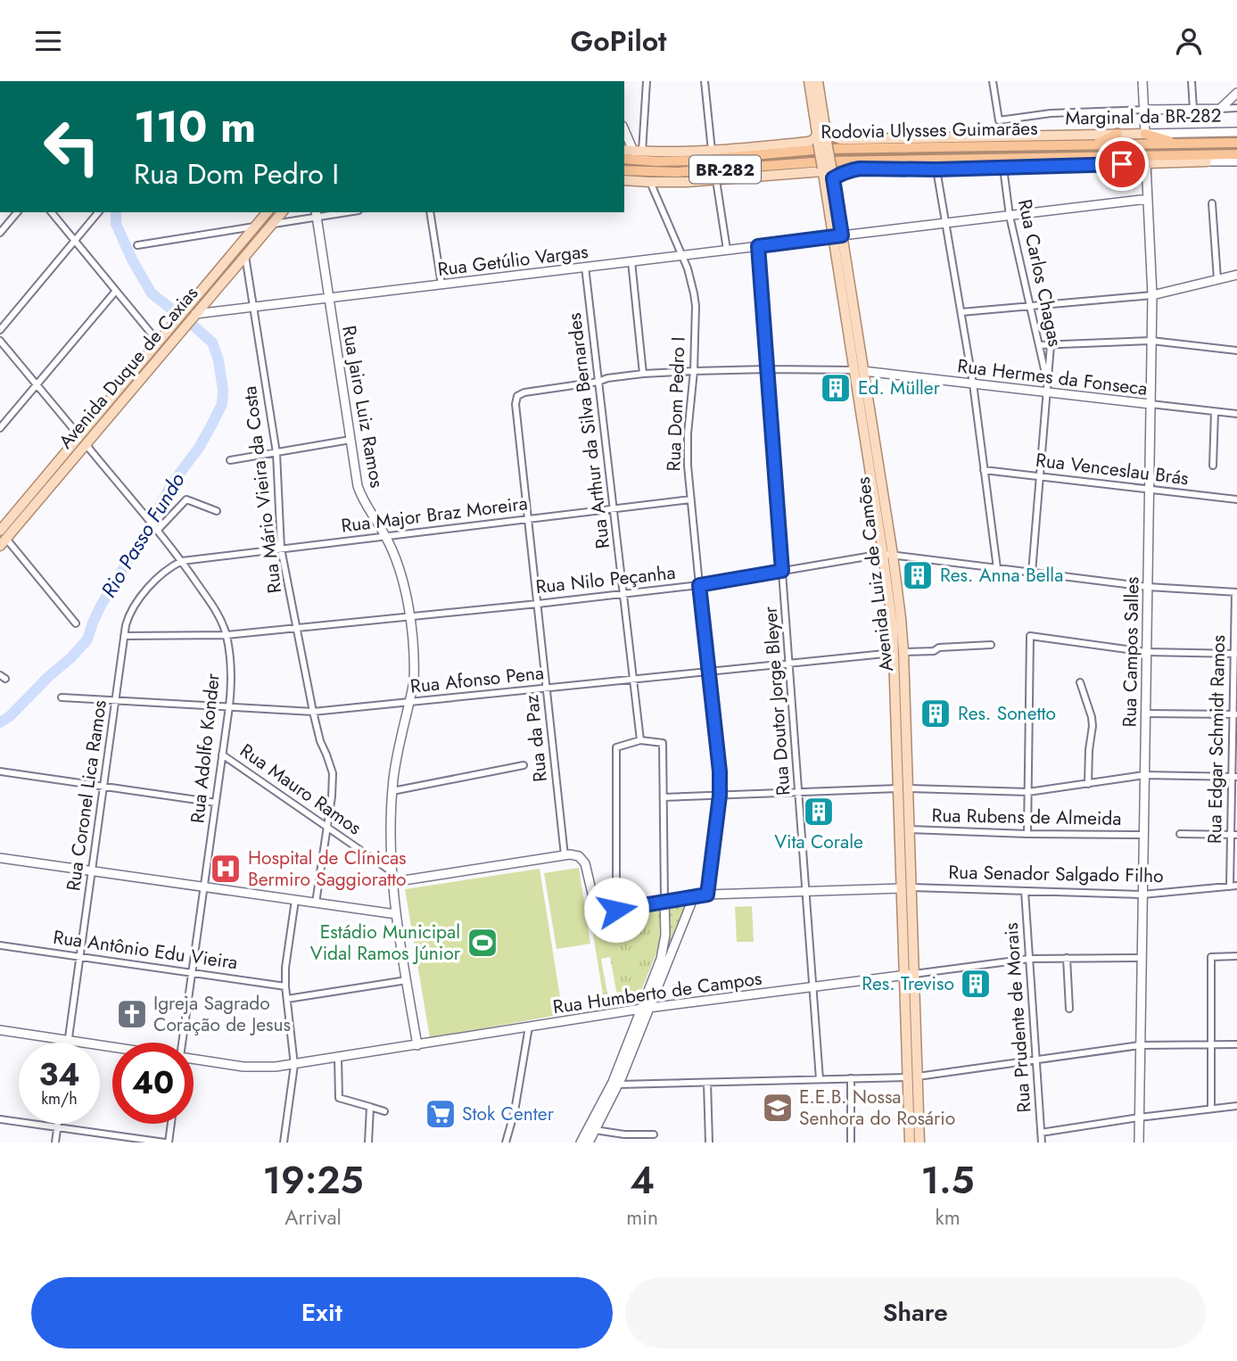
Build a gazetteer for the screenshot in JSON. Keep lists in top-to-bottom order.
{
  "streets": {
    "highway": ["Rodovia Ulysses Guimarães", "BR-282"],
    "main road": ["Marginal da BR-282", "Avenida Duque de Caxias", "Avenida Luiz de Camões"],
    "street": [
      "Rua Getúlio Vargas",
      "Rua Carlos Chagas",
      "Rua Hermes da Fonseca",
      "Rua Dom Pedro I",
      "Rua Jairo Luiz Ramos",
      "Rua Arthur da Silva Bernardes",
      "Rua Venceslau Brás",
      "Rua Mário Vieira da Costa",
      "Rua Major Braz Moreira",
      "Rua Nilo Peçanha",
      "Rua Campos Salles",
      "Rua Afonso Pena",
      "Rua Doutor Jorge Bleyer",
      "Rua da Paz",
      "Rua Edgar Schmidt Ramos",
      "Rua Adolfo Konder",
      "Rua Mauro Ramos",
      "Rua Coronel Lica Ramos",
      "Rua Rubens de Almeida",
      "Rua Senador Salgado Filho",
      "Rua Antônio Edu Vieira",
      "Rua Humberto de Campos",
      "Rua Prudente de Morais"
    ]
  },
  "crossings": [
    ["Marginal da BR-282", "Avenida Luiz de Camões"],
    ["Rua Getúlio Vargas", "Rua Carlos Chagas"],
    ["Rua Getúlio Vargas", "Avenida Duque de Caxias"],
    ["Rua Getúlio Vargas", "Rua Dom Pedro I"],
    ["Rua Getúlio Vargas", "Rua Jairo Luiz Ramos"],
    ["Rua Getúlio Vargas", "Rua Arthur da Silva Bernardes"],
    ["Rua Getúlio Vargas", "Rua Mário Vieira da Costa"],
    ["Rua Getúlio Vargas", "Avenida Luiz de Camões"],
    ["Rua Getúlio Vargas", "Rua Campos Salles"],
    ["Rua Getúlio Vargas", "Rua Doutor Jorge Bleyer"],
    ["Rua Carlos Chagas", "Rua Hermes da Fonseca"],
    ["Avenida Duque de Caxias", "Rua Mário Vieira da Costa"],
    ["Avenida Duque de Caxias", "Rua Adolfo Konder"],
    ["Rua Hermes da Fonseca", "Rua Dom Pedro I"],
    ["Rua Hermes da Fonseca", "Rua Arthur da Silva Bernardes"],
    ["Rua Hermes da Fonseca", "Avenida Luiz de Camões"],
    ["Rua Hermes da Fonseca", "Rua Campos Salles"],
    ["Rua Hermes da Fonseca", "Rua Doutor Jorge Bleyer"],
    ["Rua Hermes da Fonseca", "Rua da Paz"],
    ["Rua Dom Pedro I", "Rua Major Braz Moreira"],
    ["Rua Dom Pedro I", "Rua Nilo Peçanha"],
    ["Rua Dom Pedro I", "Rua Afonso Pena"],
    ["Rua Jairo Luiz Ramos", "Rua Major Braz Moreira"],
    ["Rua Jairo Luiz Ramos", "Rua Nilo Peçanha"],
    ["Rua Jairo Luiz Ramos", "Rua Afonso Pena"],
    ["Rua Jairo Luiz Ramos", "Rua Mauro Ramos"],
    ["Rua Jairo Luiz Ramos", "Rua Humberto de Campos"],
    ["Rua Arthur da Silva Bernardes", "Rua Major Braz Moreira"],
    ["Rua Arthur da Silva Bernardes", "Rua Nilo Peçanha"],
    ["Rua Arthur da Silva Bernardes", "Rua Afonso Pena"],
    ["Rua Venceslau Brás", "Rua Campos Salles"],
    ["Rua Mário Vieira da Costa", "Rua Major Braz Moreira"],
    ["Rua Mário Vieira da Costa", "Rua Nilo Peçanha"],
    ["Rua Mário Vieira da Costa", "Rua Afonso Pena"],
    ["Rua Mário Vieira da Costa", "Rua Mauro Ramos"],
    ["Rua Major Braz Moreira", "Rua da Paz"],
    ["Rua Major Braz Moreira", "Rua Adolfo Konder"],
    ["Rua Major Braz Moreira", "Rua Coronel Lica Ramos"],
    ["Avenida Luiz de Camões", "Rua Nilo Peçanha"],
    ["Avenida Luiz de Camões", "Rua Afonso Pena"],
    ["Avenida Luiz de Camões", "Rua Rubens de Almeida"],
    ["Avenida Luiz de Camões", "Rua Senador Salgado Filho"],
    ["Avenida Luiz de Camões", "Rua Humberto de Campos"],
    ["Rua Nilo Peçanha", "Rua Campos Salles"],
    ["Rua Nilo Peçanha", "Rua Doutor Jorge Bleyer"],
    ["Rua Nilo Peçanha", "Rua da Paz"],
    ["Rua Nilo Peçanha", "Rua Edgar Schmidt Ramos"],
    ["Rua Nilo Peçanha", "Rua Adolfo Konder"],
    ["Rua Nilo Peçanha", "Rua Coronel Lica Ramos"],
    ["Rua Campos Salles", "Rua Rubens de Almeida"],
    ["Rua Campos Salles", "Rua Senador Salgado Filho"],
    ["Rua Campos Salles", "Rua Humberto de Campos"],
    ["Rua Afonso Pena", "Rua Doutor Jorge Bleyer"],
    ["Rua Afonso Pena", "Rua da Paz"],
    ["Rua Afonso Pena", "Rua Adolfo Konder"],
    ["Rua Afonso Pena", "Rua Coronel Lica Ramos"],
    ["Rua Doutor Jorge Bleyer", "Rua Humberto de Campos"],
    ["Rua Edgar Schmidt Ramos", "Rua Senador Salgado Filho"],
    ["Rua Adolfo Konder", "Rua Mauro Ramos"],
    ["Rua Adolfo Konder", "Rua Coronel Lica Ramos"],
    ["Rua Adolfo Konder", "Rua Antônio Edu Vieira"],
    ["Rua Coronel Lica Ramos", "Rua Antônio Edu Vieira"],
    ["Rua Coronel Lica Ramos", "Rua Humberto de Campos"],
    ["Rua Senador Salgado Filho", "Rua Prudente de Morais"],
    ["Rua Humberto de Campos", "Rua Prudente de Morais"]
  ],
  "water": ["Rio Passo Fundo"],
  "places": {
    "building": [
      "Ed. Müller",
      "Res. Anna Bella",
      "Res. Sonetto",
      "Vita Corale",
      "Res. Treviso"
    ],
    "hospital": ["Hospital de Clínicas Bermiro Saggioratto"],
    "sports": ["Estádio Municipal Vidal Ramos Júnior"],
    "church": ["Igreja Sagrado Coração de Jesus"],
    "school or university": ["E.E.B. Nossa Senhora do Rosário"],
    "supermarket": ["Stok Center"]
  },
  "page": {
    "header": "GoPilot",
    "turn": ["110 m", "Rua Dom Pedro I"],
    "speed": "34 km/h",
    "limit": "40",
    "eta": [
      "19:25",
      "Arrival",
      "4",
      "min",
      "1.5",
      "km"
    ],
    "buttons": ["Exit", "Share"]
  }
}
